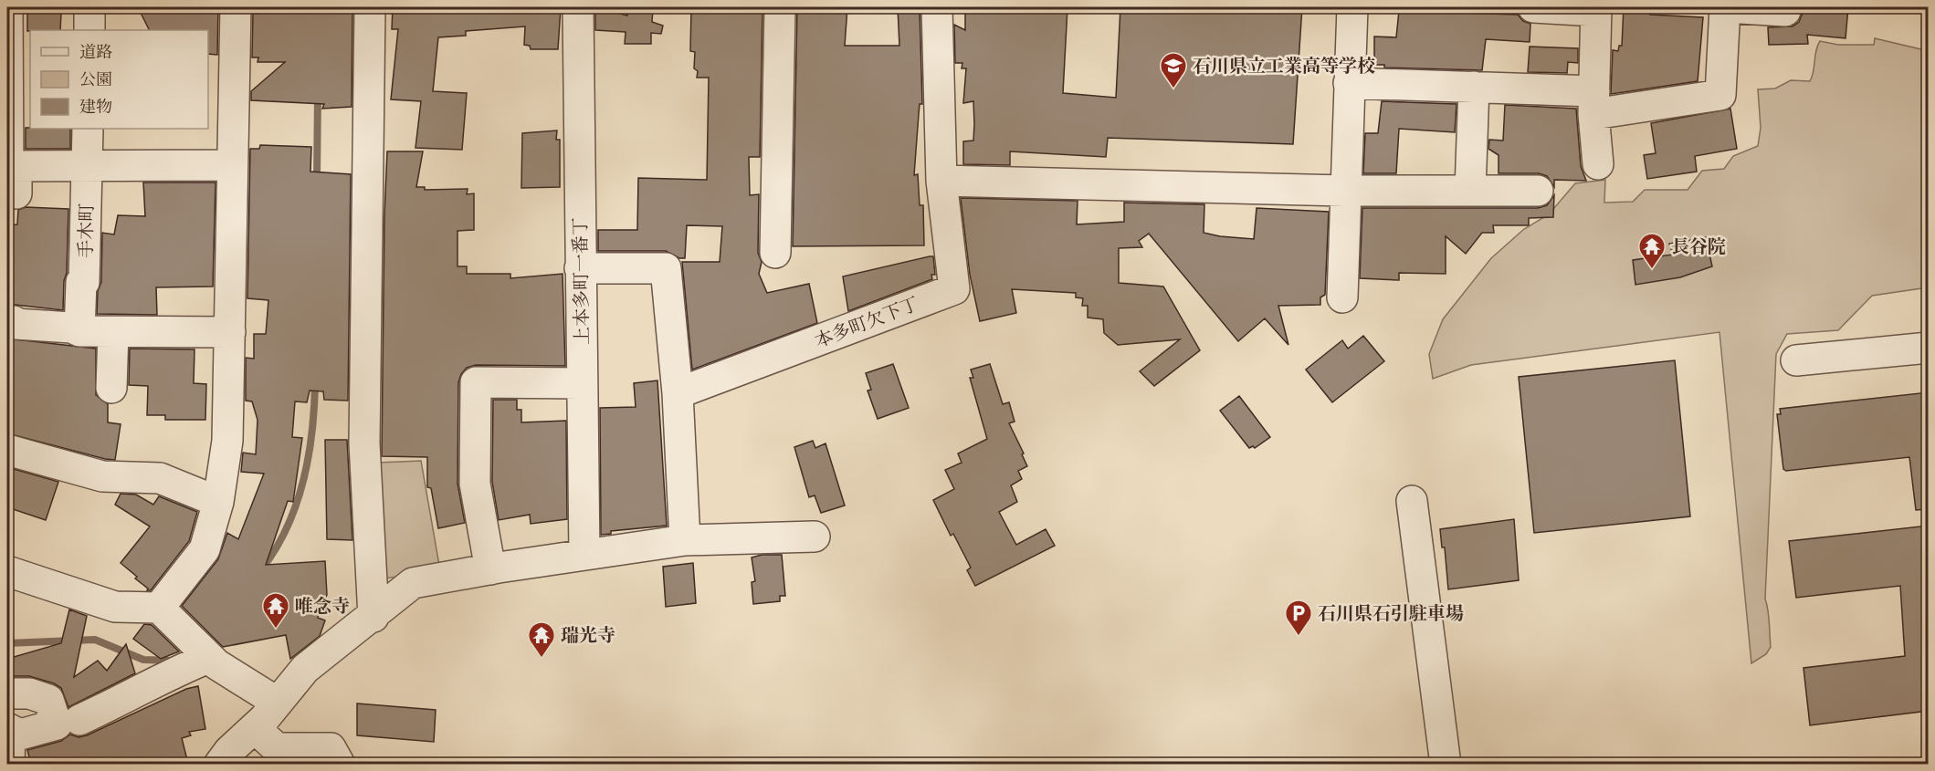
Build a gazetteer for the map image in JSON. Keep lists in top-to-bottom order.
{
  "streets": {
    "street": ["手木町", "上本多町一番丁", "本多町欠下丁"]
  },
  "places": {
    "school or university": ["石川県立工業高等学校"],
    "temple": ["長谷院", "唯念寺", "瑞光寺"],
    "parking": ["石川県石引駐車場"]
  },
  "legend": ["道路", "公園", "建物"]
}
